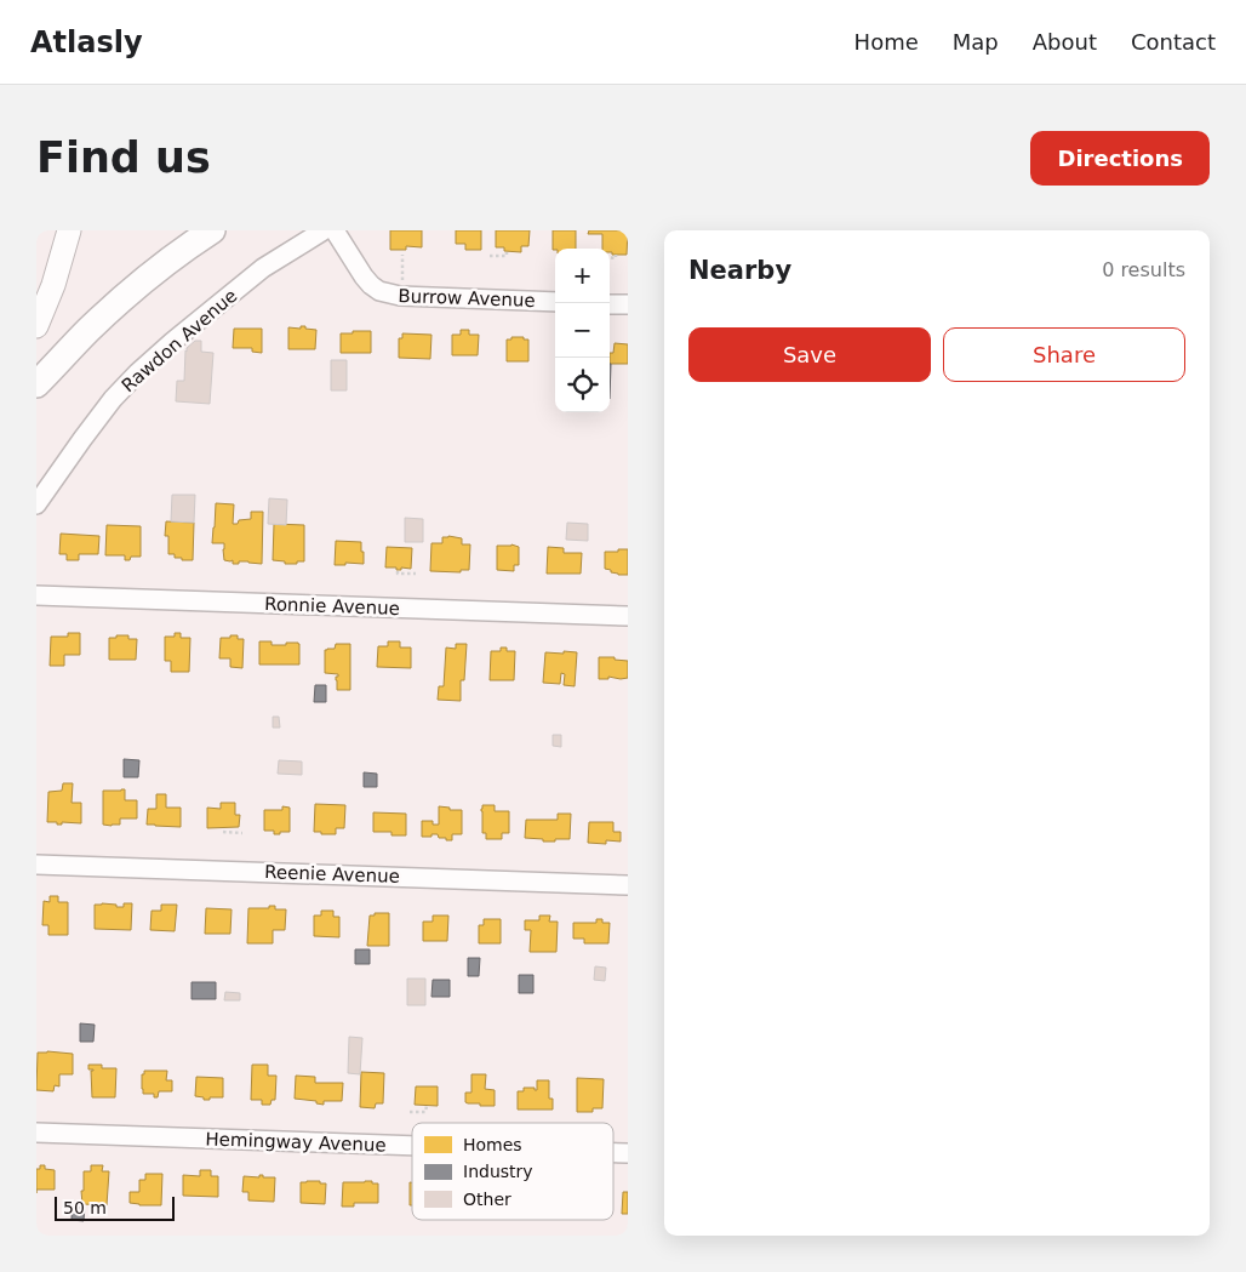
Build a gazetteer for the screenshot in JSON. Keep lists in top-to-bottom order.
{
  "streets": {
    "street": [
      "Burrow Avenue",
      "Rawdon Avenue",
      "Ronnie Avenue",
      "Reenie Avenue",
      "Hemingway Avenue"
    ]
  },
  "legend": ["Homes", "Industry", "Other"],
  "scale_bar": "50 m",
  "page": {
    "header": "Atlasly",
    "nav": [
      "Home",
      "Map",
      "About",
      "Contact"
    ],
    "buttons": [
      "Directions",
      ["Save", "Share"]
    ],
    "title": "Find us",
    "heading": ["Nearby", "0 results"],
    "map_buttons": ["+", "−"],
    "scale": "50 m"
  }
}
